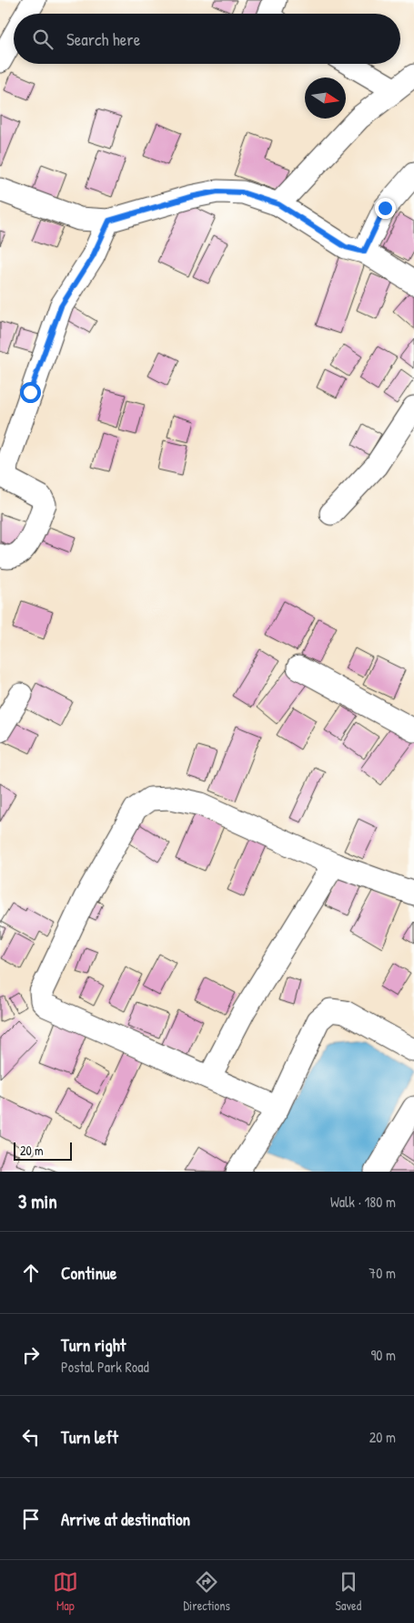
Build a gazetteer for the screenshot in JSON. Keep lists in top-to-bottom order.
{
  "scale_bar": "20 m",
  "north": "right",
  "page": {
    "search": "Search here",
    "scale": "20 m",
    "heading": ["3 min", "Walk · 180 m"],
    "list": [
      ["Continue", "70 m"],
      ["Turn right", "Postal Park Road", "90 m"],
      ["Turn left", "20 m"],
      "Arrive at destination"
    ],
    "nav": ["Map", "Directions", "Saved"]
  }
}
